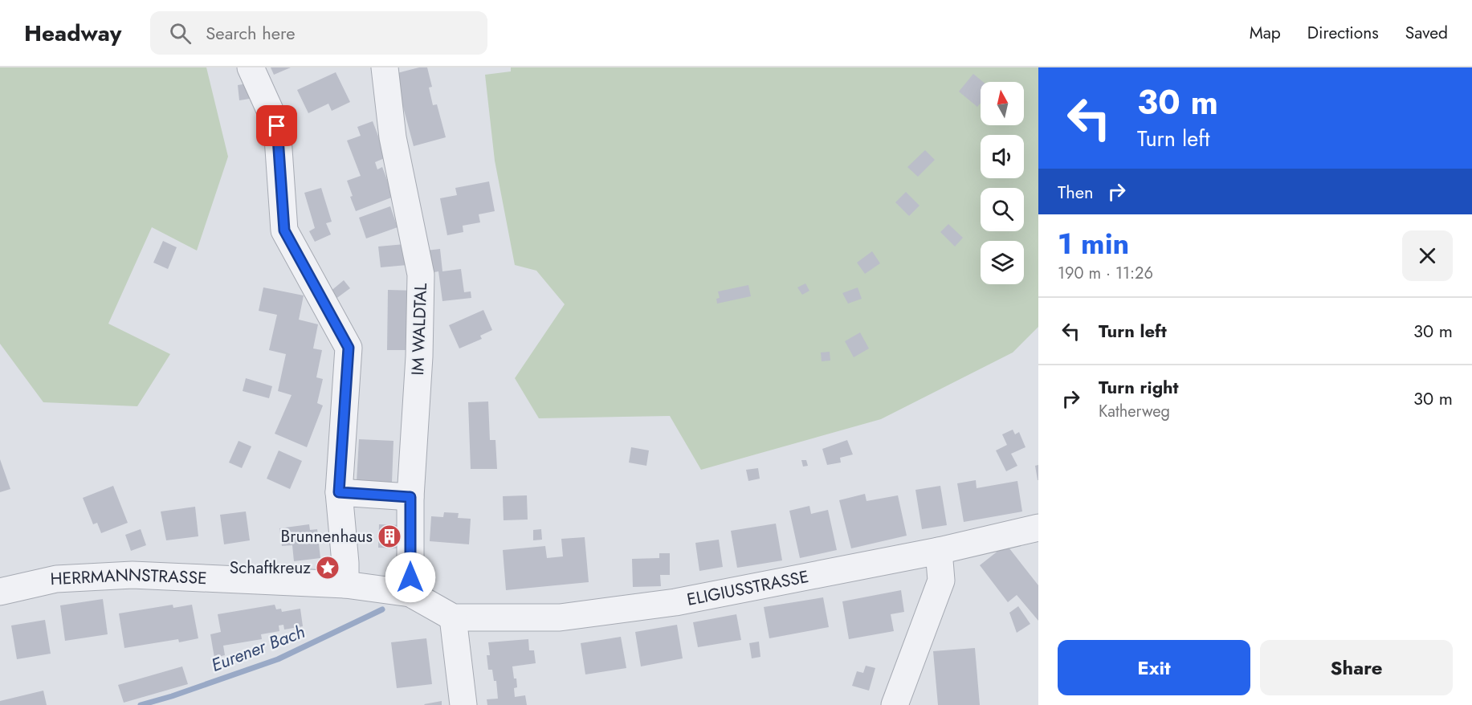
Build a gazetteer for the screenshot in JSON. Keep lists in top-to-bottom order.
{
  "streets": {
    "street": ["IM WALDTAL", "HERRMANNSTRASSE", "ELIGIUSSTRASSE"]
  },
  "crossings": [
    ["IM WALDTAL", "HERRMANNSTRASSE"],
    ["HERRMANNSTRASSE", "ELIGIUSSTRASSE"]
  ],
  "water": ["Eurener Bach"],
  "places": {
    "building": ["Brunnenhaus"],
    "place": ["Schaftkreuz"]
  },
  "north": "top",
  "page": {
    "header": "Headway",
    "search": "Search here",
    "nav": ["Map", "Directions", "Saved"],
    "turn": ["30 m", "Turn left"],
    "then": "Then",
    "heading": ["1 min", "190 m · 11:26"],
    "list": [
      {
        "name": "Turn left",
        "value": "30 m"
      },
      {
        "name": "Turn right",
        "note": "Katherweg",
        "value": "30 m"
      }
    ],
    "buttons": ["Exit", "Share"]
  }
}
